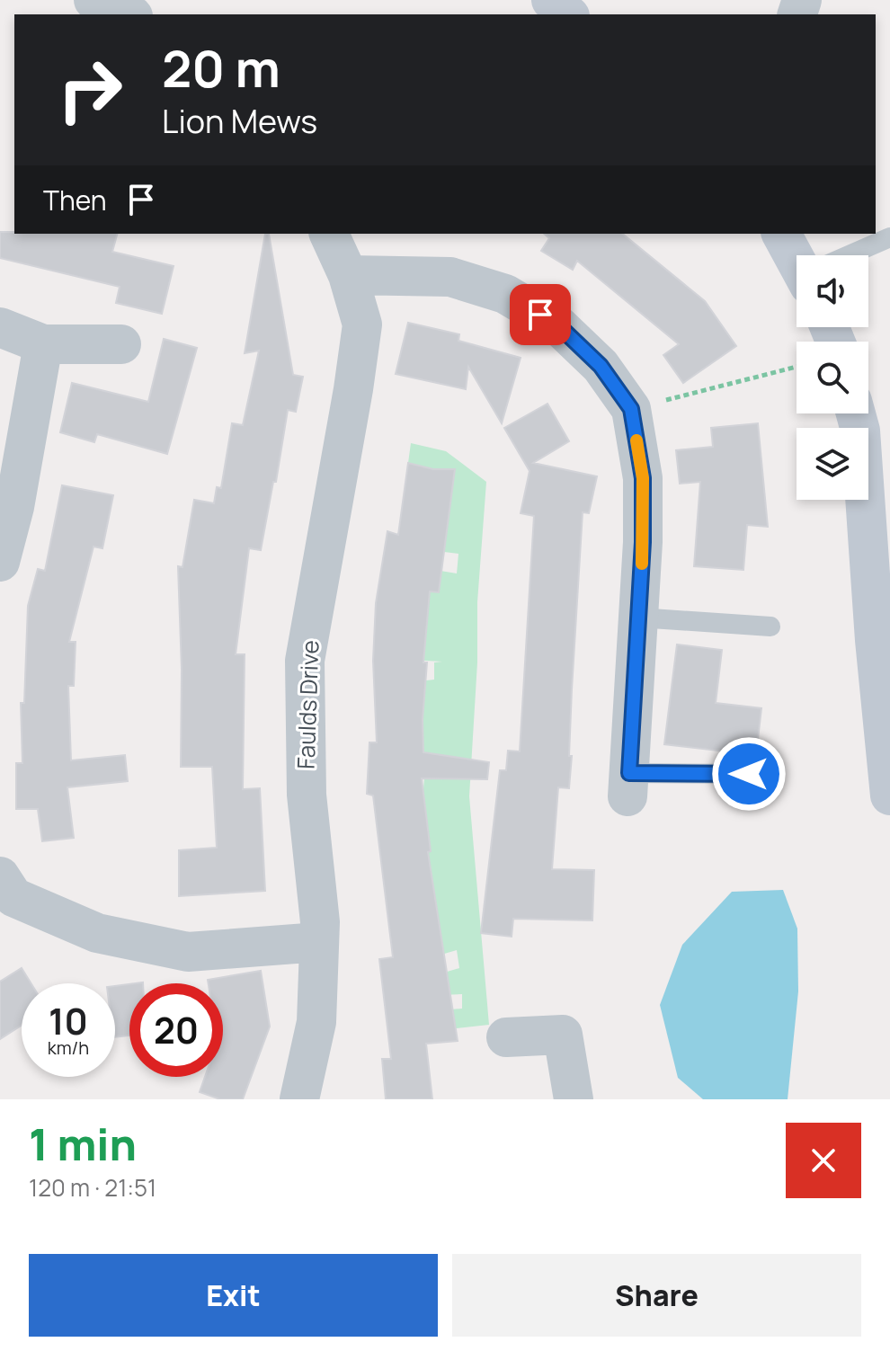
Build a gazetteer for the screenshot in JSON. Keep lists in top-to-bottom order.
{
  "streets": {
    "street": ["Faulds Drive"]
  },
  "page": {
    "turn": ["20 m", "Lion Mews"],
    "then": "Then",
    "speed": "10 km/h",
    "limit": "20",
    "heading": ["1 min", "120 m · 21:51"],
    "buttons": ["Exit", "Share"]
  }
}
